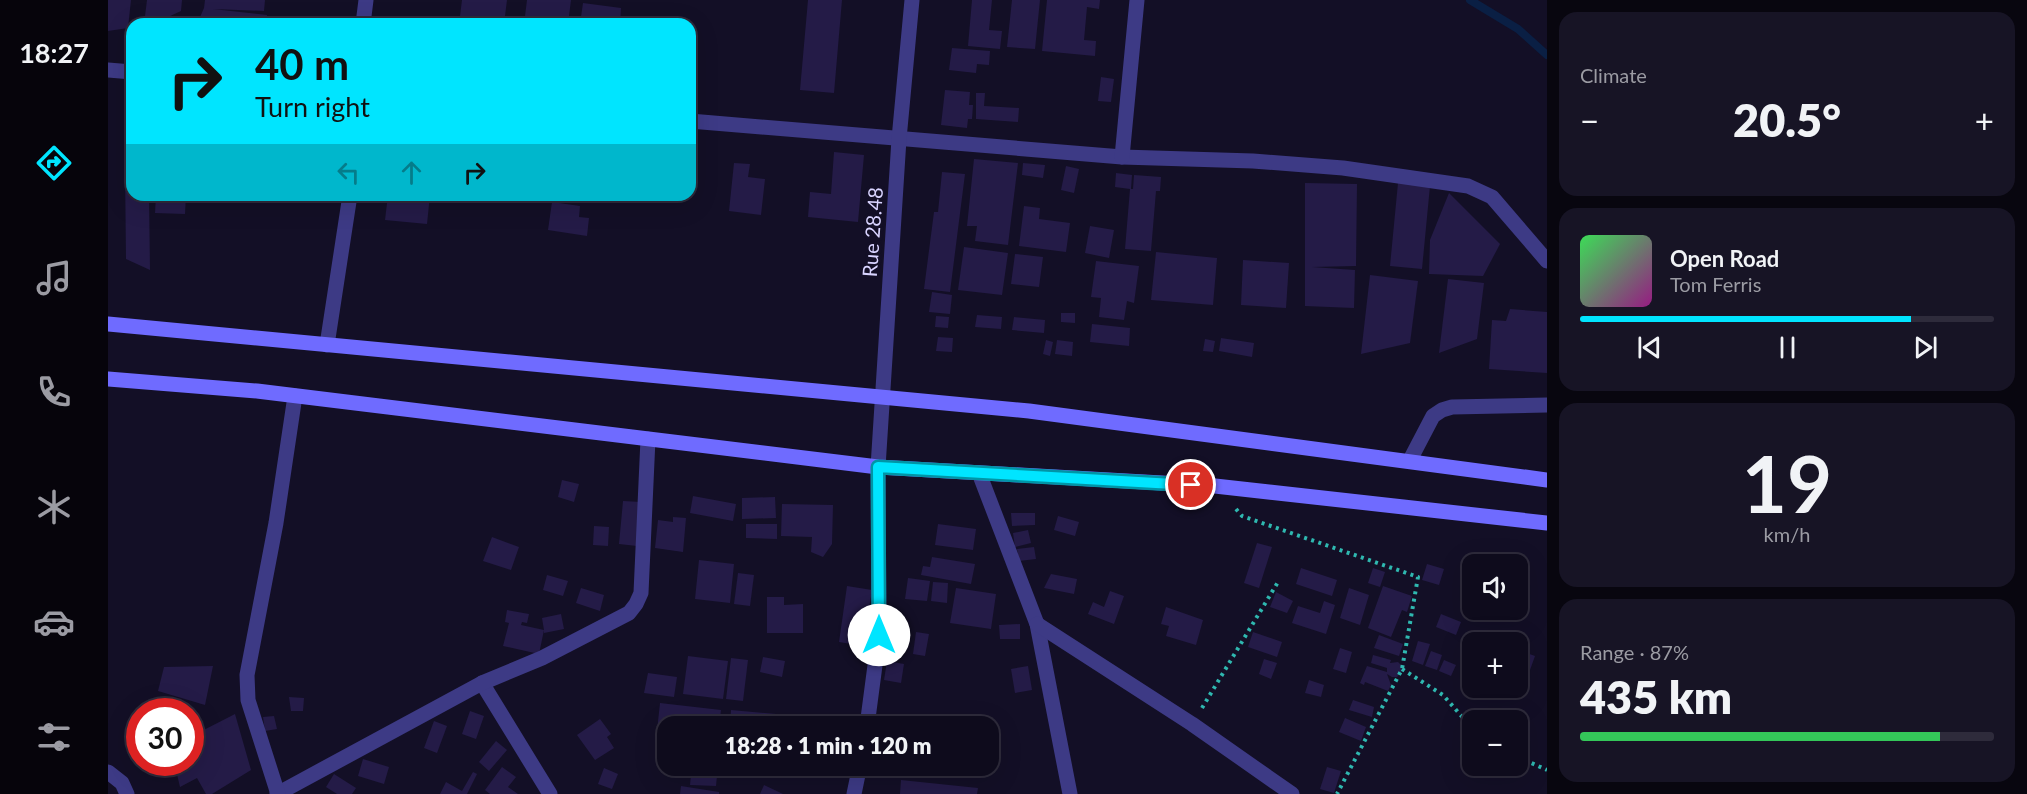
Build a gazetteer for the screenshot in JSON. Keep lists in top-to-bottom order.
{
  "streets": {
    "street": ["Rue 28.48"]
  },
  "page": {
    "tabs": "18:27",
    "tile": [
      "Climate",
      ["19", "km/h"],
      ["Range · 87%", "435 km"]
    ],
    "turn": ["40 m", "Turn right"],
    "heat": ["−", "20.5°", "+"],
    "song": ["Open Road", "Tom Ferris"],
    "map_buttons": ["+", "−"],
    "limit": "30",
    "trip": "18:28 · 1 min · 120 m"
  }
}
